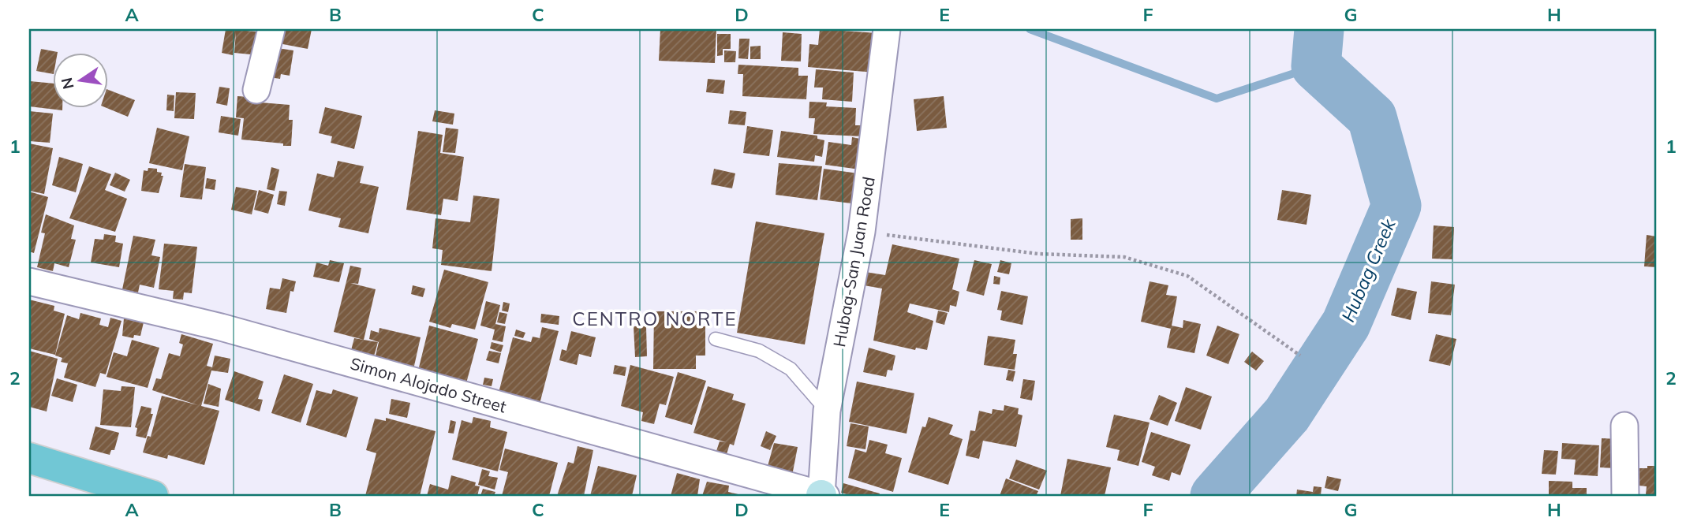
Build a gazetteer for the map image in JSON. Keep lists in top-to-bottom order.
{
  "streets": {
    "street": ["Hubag-San Juan Road", "Simon Alojado Street"]
  },
  "crossings": [
    ["Hubag-San Juan Road", "Simon Alojado Street"]
  ],
  "districts": ["CENTRO NORTE"],
  "water": ["Hubag Creek"],
  "north": "left",
  "grid": {
    "columns": [
      "A",
      "B",
      "C",
      "D",
      "E",
      "F",
      "G",
      "H"
    ],
    "rows": ["1", "2"]
  }
}
